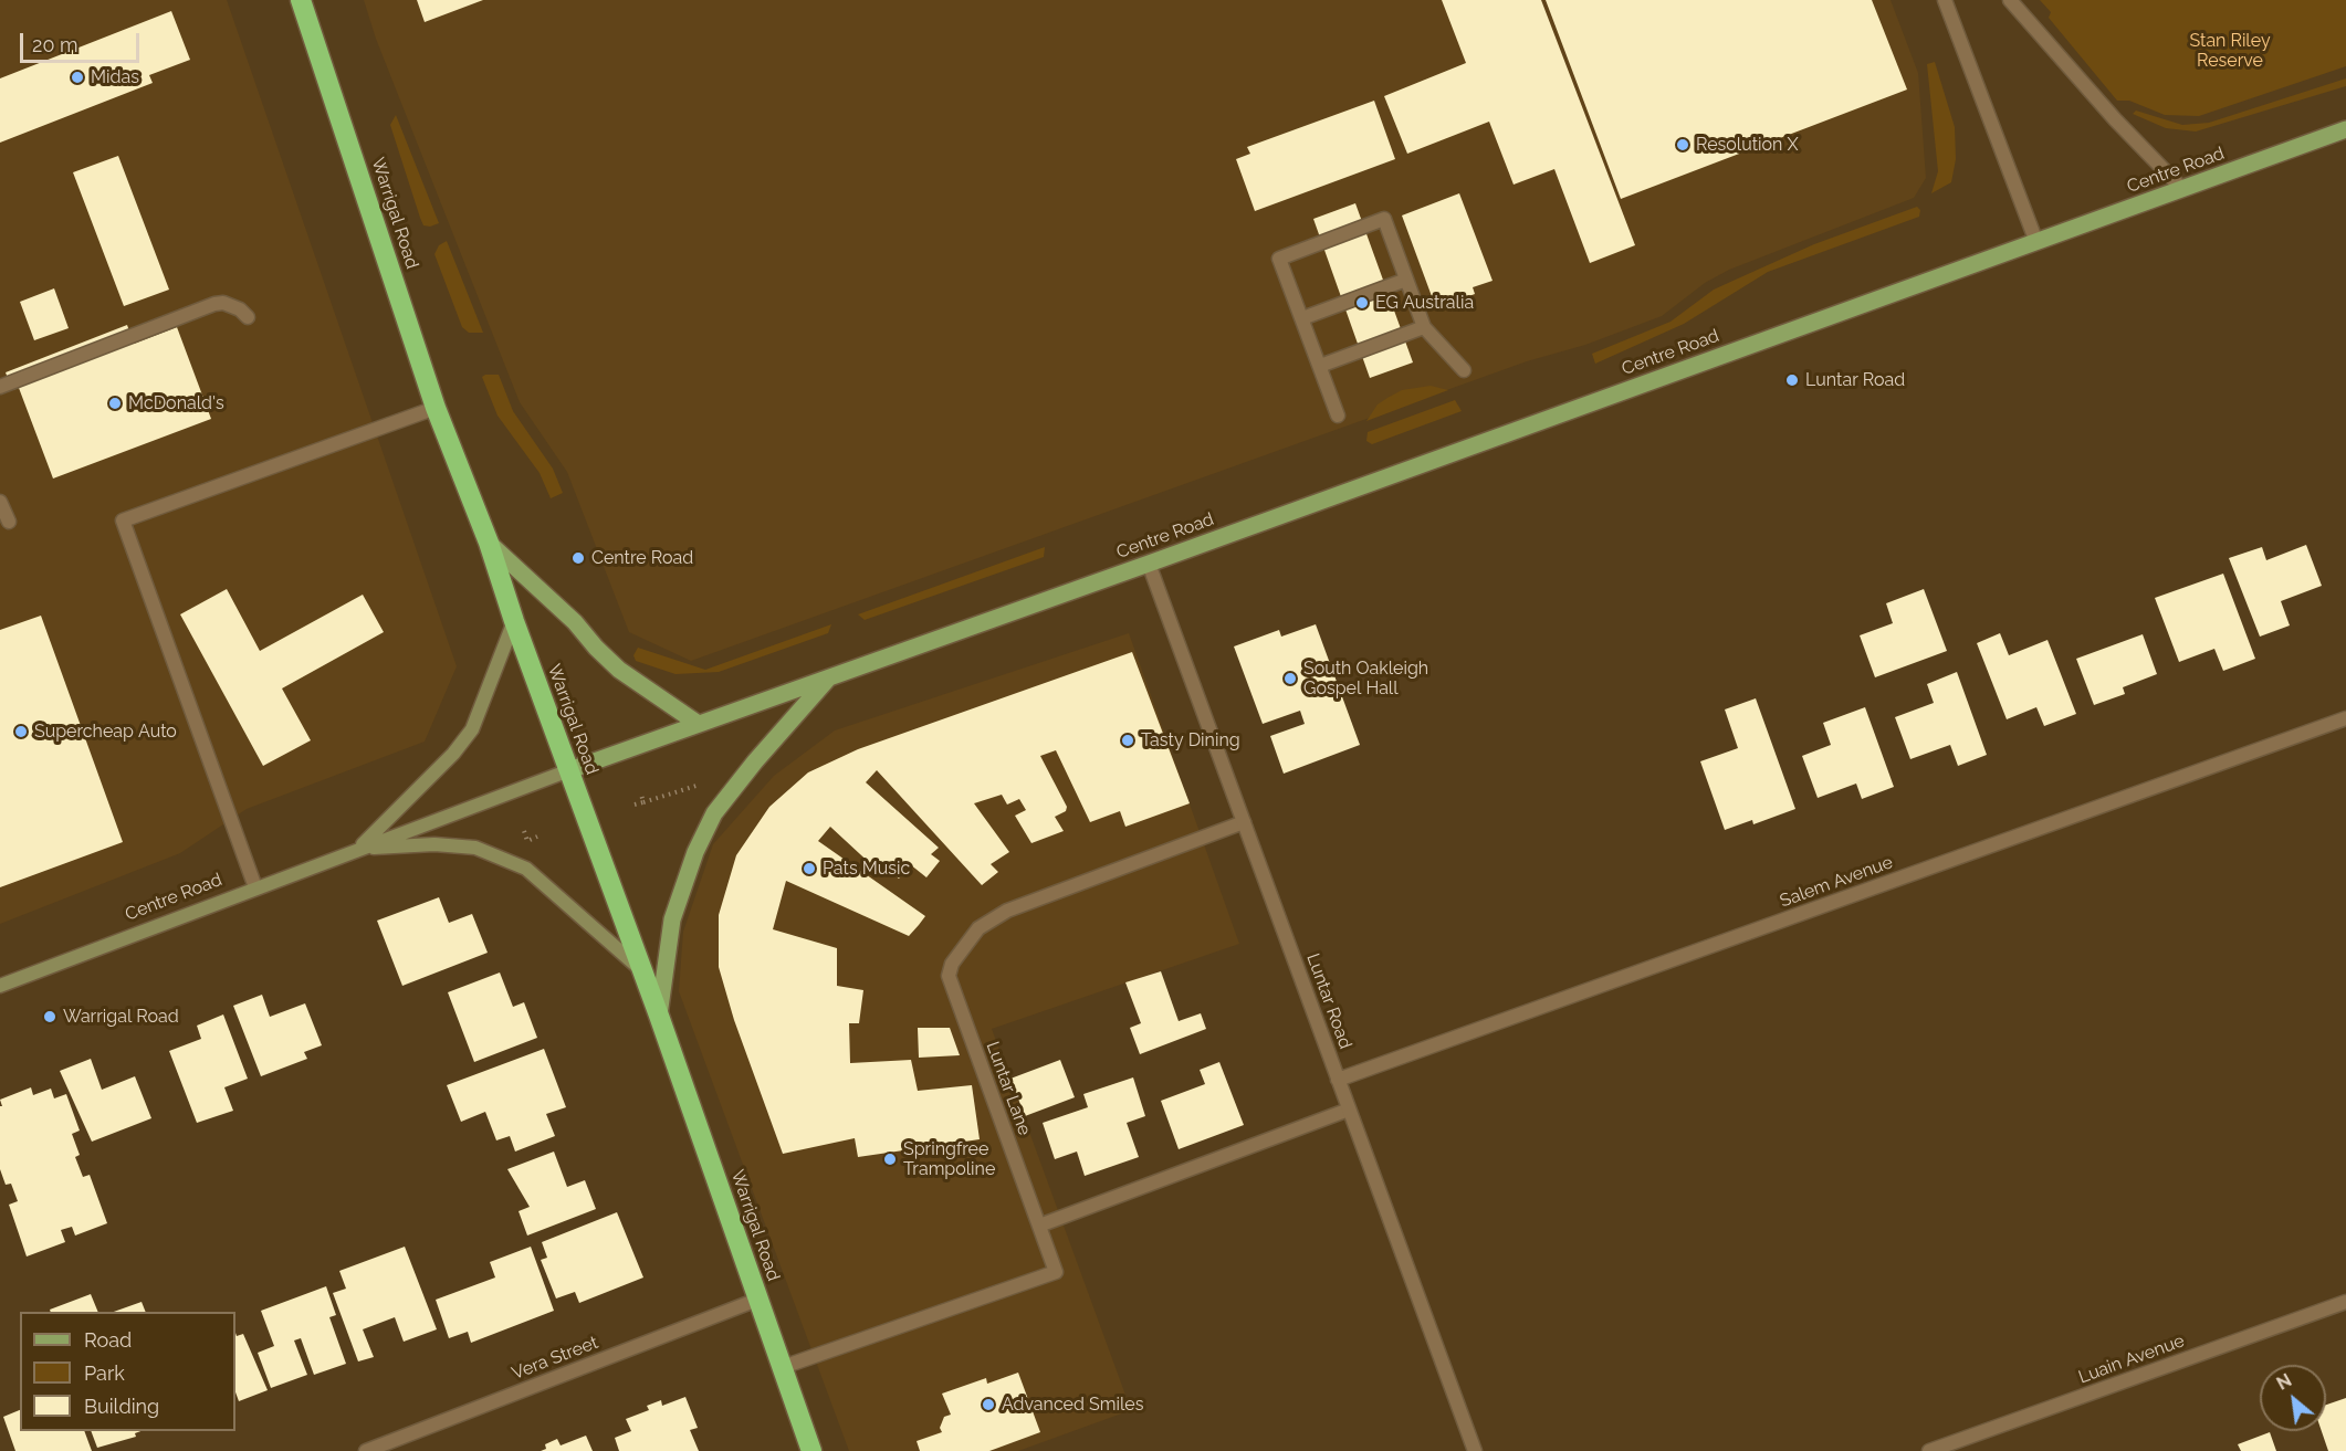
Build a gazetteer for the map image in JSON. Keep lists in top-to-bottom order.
{
  "streets": {
    "highway": ["Warrigal Road"],
    "main road": ["Centre Road"],
    "street": [
      "Salem Avenue",
      "Luntar Road",
      "Luntar Lane",
      "Vera Street",
      "Luain Avenue"
    ]
  },
  "crossings": [
    ["Centre Road", "Warrigal Road"],
    ["Centre Road", "Luntar Road"],
    ["Warrigal Road", "Luntar Lane"],
    ["Warrigal Road", "Vera Street"],
    ["Salem Avenue", "Luntar Road"],
    ["Luntar Road", "Luntar Lane"]
  ],
  "parks": ["Stan Riley Reserve"],
  "places": [
    "Midas",
    "Resolution X",
    "EG Australia",
    "Luntar Road",
    "McDonald's",
    "Centre Road",
    "South Oakleigh Gospel Hall",
    "Supercheap Auto",
    "Tasty Dining",
    "Pats Music",
    "Warrigal Road",
    "Springfree Trampoline",
    "Advanced Smiles"
  ],
  "legend": ["Road", "Park", "Building"],
  "scale_bar": "20 m",
  "north": "top left"
}
